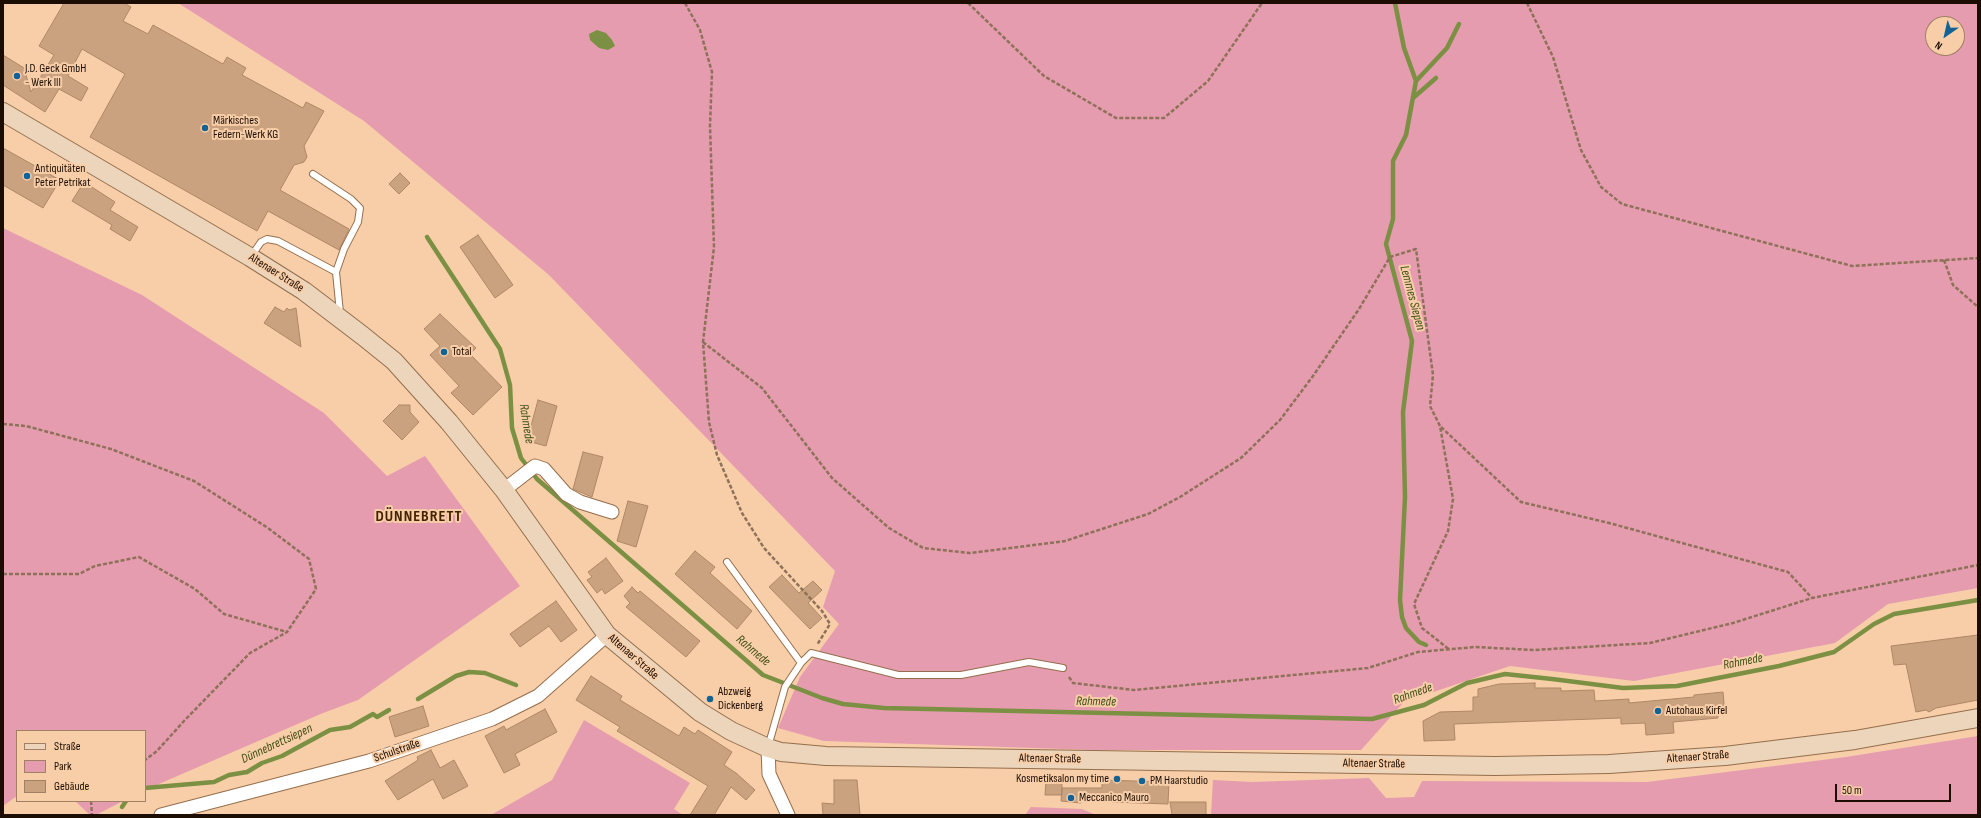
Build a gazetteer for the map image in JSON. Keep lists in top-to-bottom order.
{
  "streets": {
    "main road": ["Altenaer Straße"],
    "street": ["Schulstraße"]
  },
  "crossings": [
    ["Altenaer Straße", "Schulstraße"]
  ],
  "districts": ["DÜNNEBRETT"],
  "water": ["Lemmes Siepen", "Rahmede", "Dünnebrettsiepen"],
  "places": [
    "J.D. Geck GmbH - Werk III",
    "Märkisches Federn-Werk KG",
    "Antiquitäten Peter Petrikat",
    "Total",
    "Abzweig Dickenberg",
    "Autohaus Kirfel",
    "Kosmetiksalon my time",
    "PM Haarstudio",
    "Meccanico Mauro"
  ],
  "legend": ["Straße", "Park", "Gebäude"],
  "scale_bar": "50 m",
  "north": "bottom left"
}
